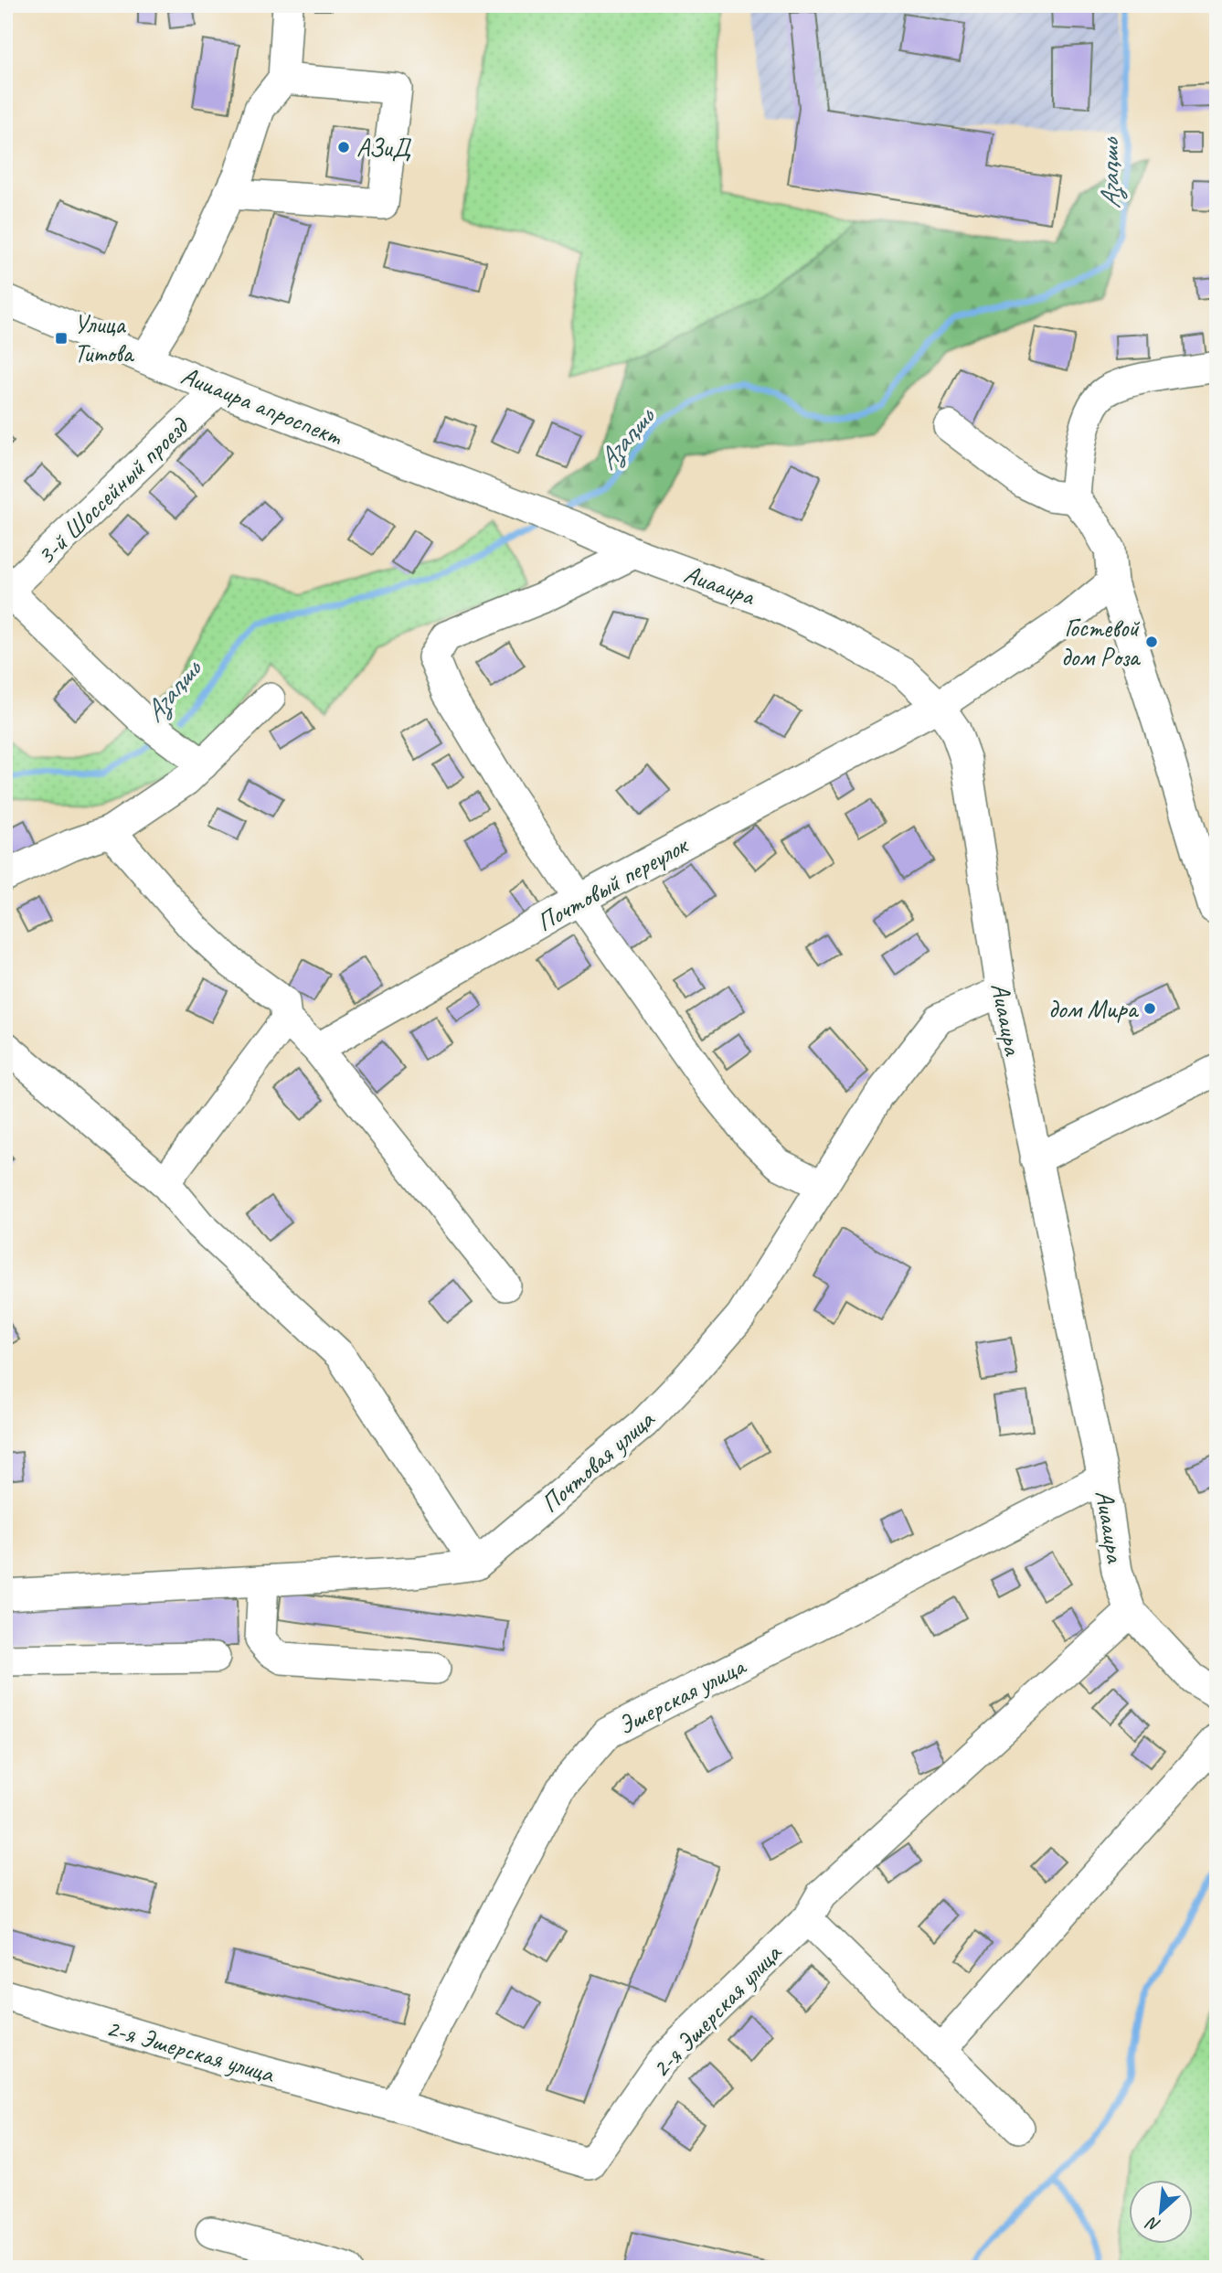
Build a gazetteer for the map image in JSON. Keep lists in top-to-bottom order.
{
  "streets": {
    "street": [
      "Аииаира апроспект",
      "3-й Шоссейный проезд",
      "Аиааира",
      "Почтовый переулок",
      "Почтовая улица",
      "Эшерская улица",
      "2-я Эшерская улица"
    ]
  },
  "crossings": [
    ["Аииаира апроспект", "3-й Шоссейный проезд"],
    ["Аииаира апроспект", "Аиааира"],
    ["Аиааира", "Почтовый переулок"],
    ["Аиааира", "Почтовая улица"],
    ["Аиааира", "Эшерская улица"],
    ["Аиааира", "2-я Эшерская улица"],
    ["Эшерская улица", "2-я Эшерская улица"]
  ],
  "water": ["Аӡаԥшь"],
  "places": {
    "other": ["АЗиД", "Гостевой дом Роза", "дом Мира"],
    "transit": ["Улица Титова"]
  },
  "north": "bottom left"
}
